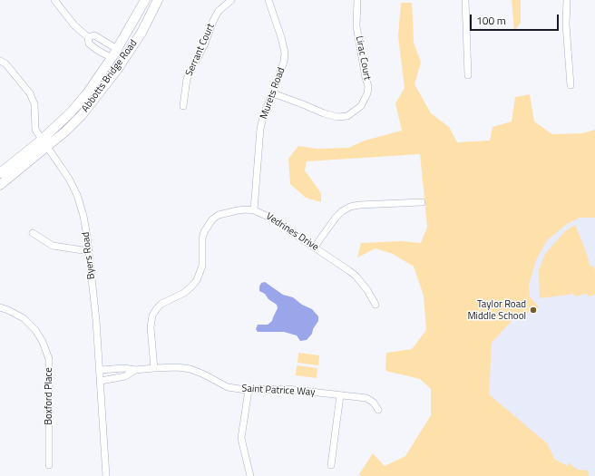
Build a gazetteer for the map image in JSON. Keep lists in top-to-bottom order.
{
  "streets": {
    "main road": ["Abbotts Bridge Road"],
    "street": [
      "Serrant Court",
      "Lirac Court",
      "Murets Road",
      "Vedrines Drive",
      "Byers Road",
      "Saint Patrice Way",
      "Boxford Place"
    ]
  },
  "crossings": [
    ["Lirac Court", "Murets Road"],
    ["Abbotts Bridge Road", "Byers Road"],
    ["Murets Road", "Vedrines Drive"],
    ["Vedrines Drive", "Saint Patrice Way"],
    ["Byers Road", "Saint Patrice Way"]
  ],
  "places": ["Taylor Road Middle School"],
  "scale_bar": "100 m"
}
